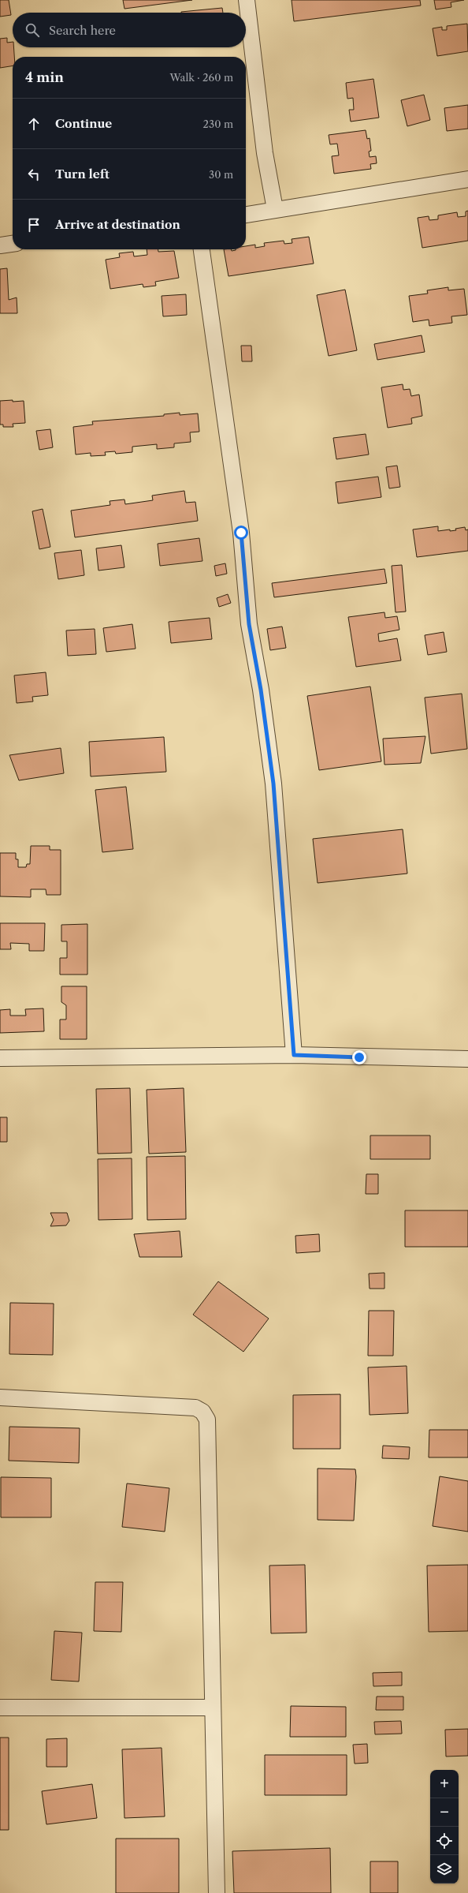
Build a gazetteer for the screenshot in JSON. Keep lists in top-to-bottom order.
{
  "page": {
    "search": "Search here",
    "heading": ["4 min", "Walk · 260 m"],
    "list": [
      ["Continue", "230 m"],
      ["Turn left", "30 m"],
      "Arrive at destination"
    ],
    "map_buttons": ["+", "−"]
  }
}
